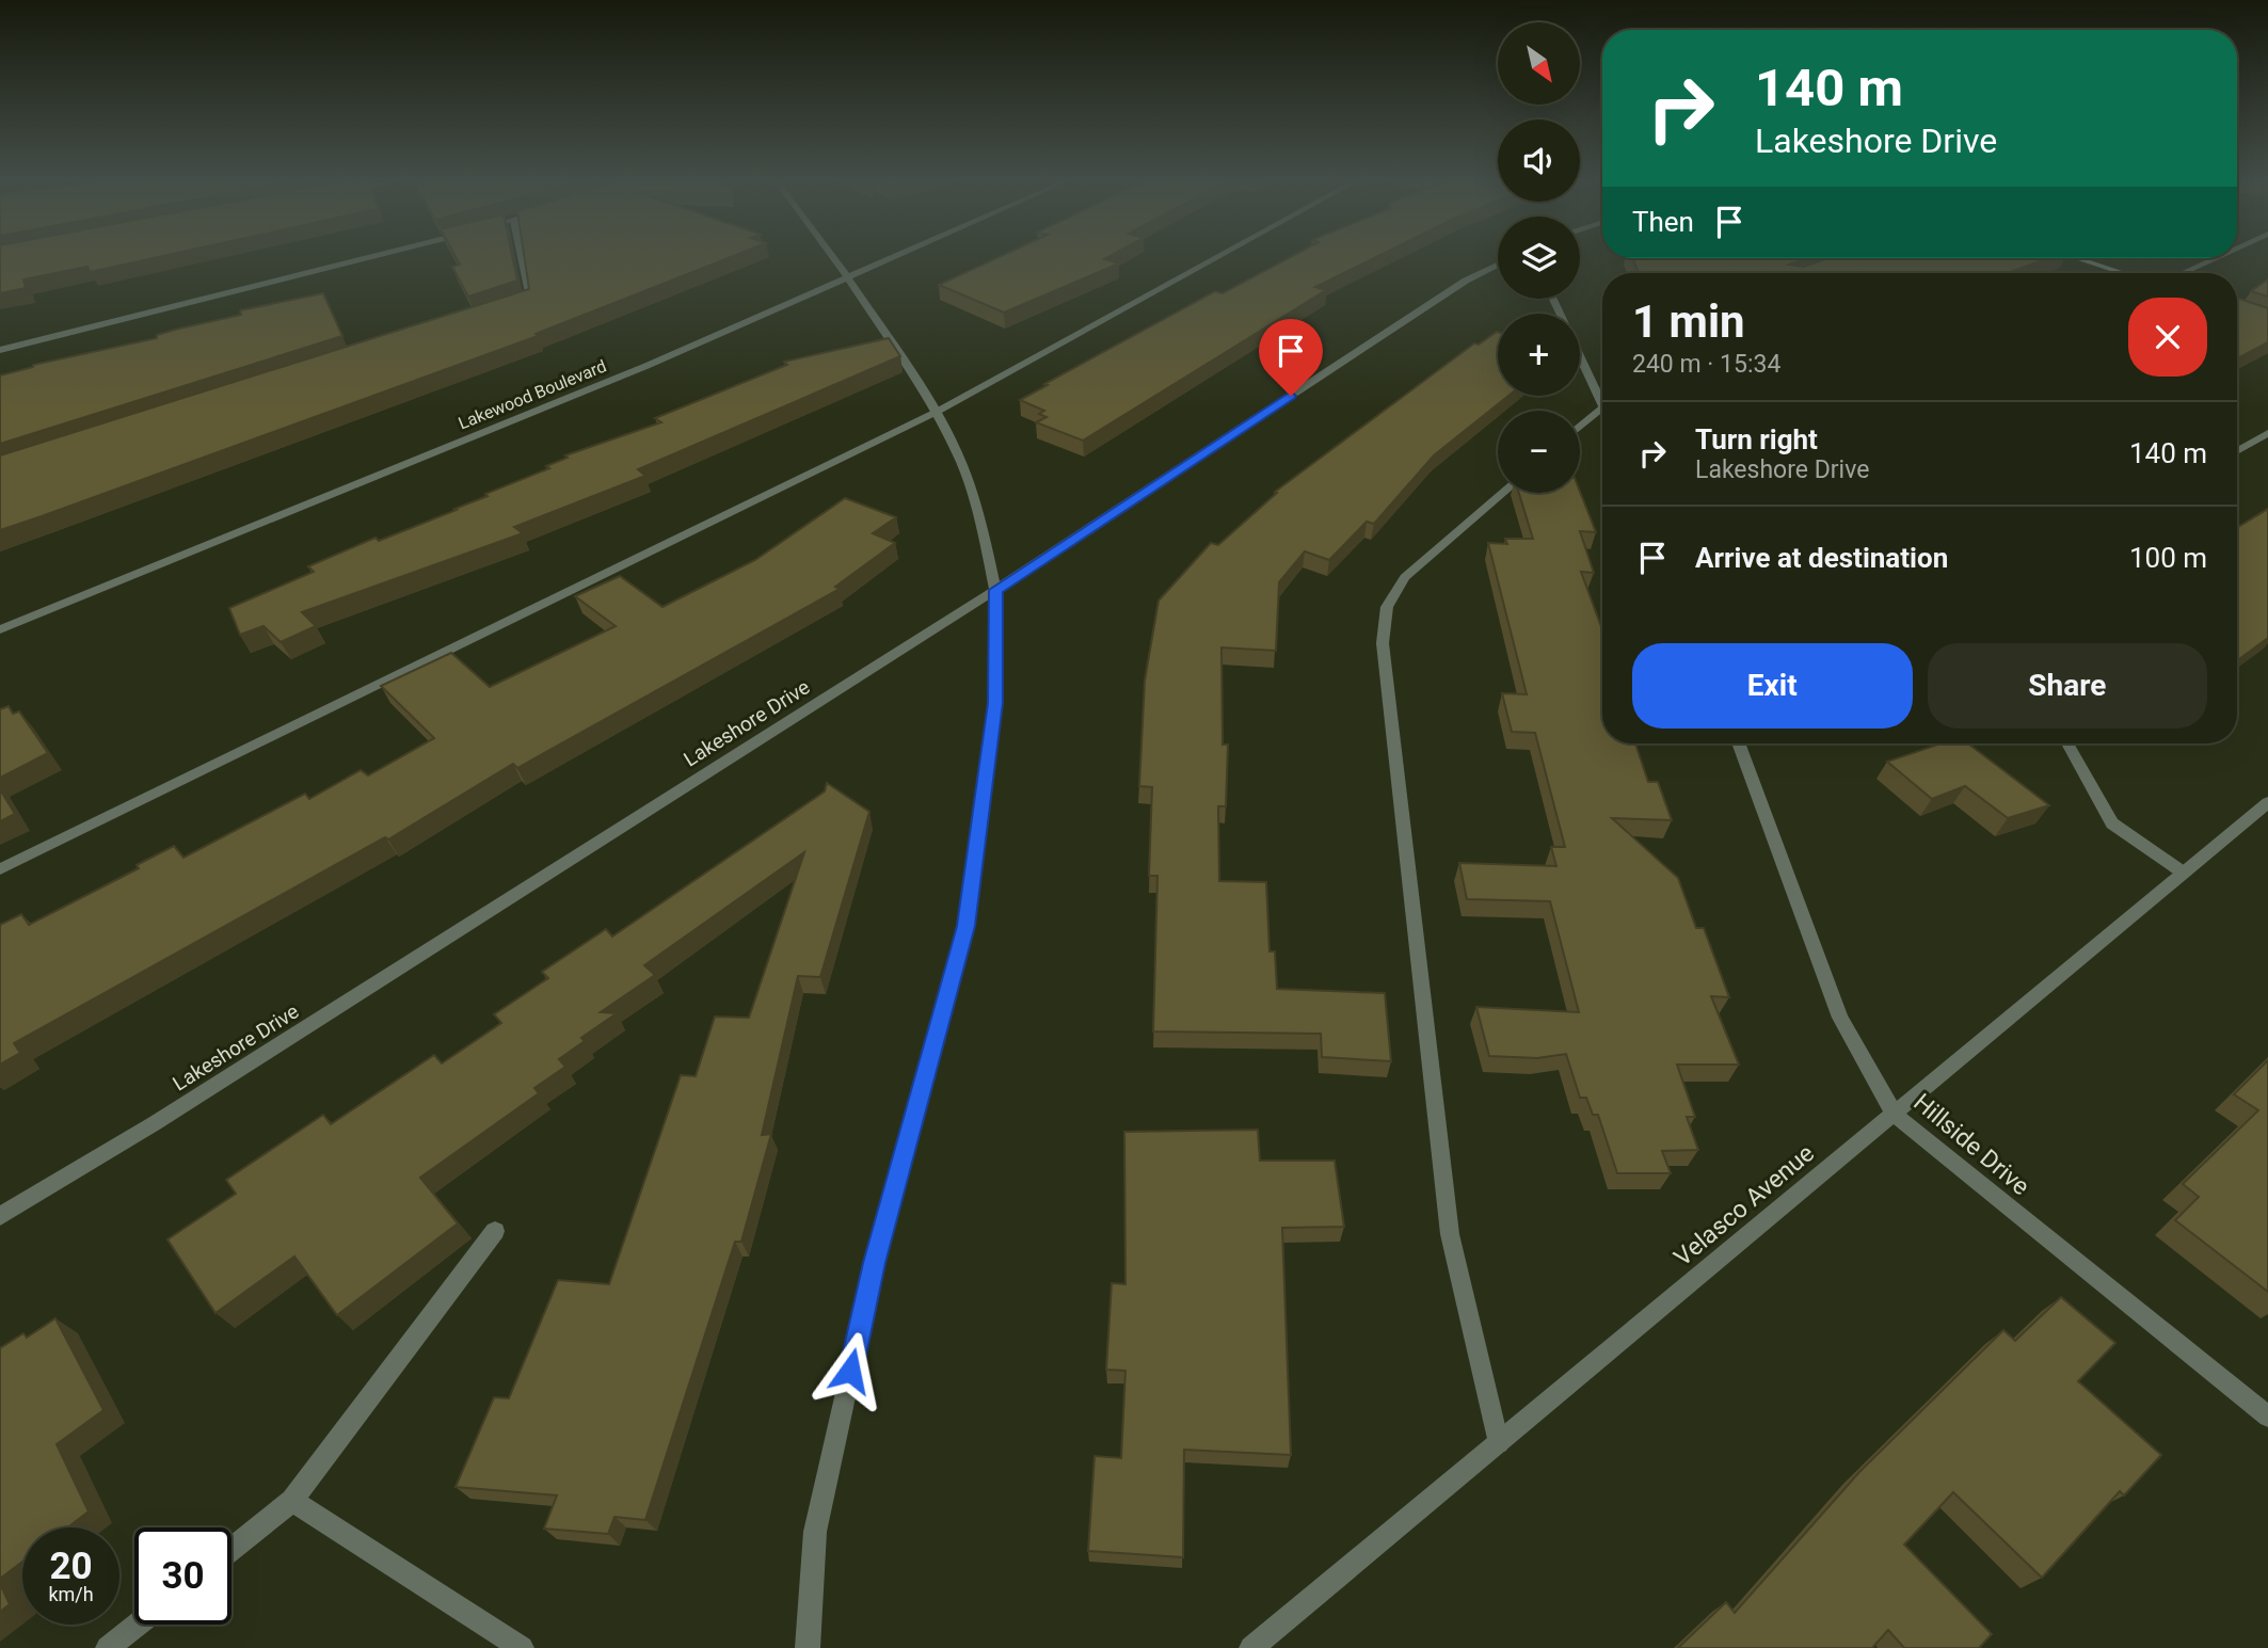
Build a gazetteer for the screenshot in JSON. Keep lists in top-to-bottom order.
{
  "streets": {
    "street": [
      "Lakewood Boulevard",
      "Lakeshore Drive",
      "Hillside Drive",
      "Velasco Avenue"
    ]
  },
  "crossings": [
    ["Hillside Drive", "Velasco Avenue"]
  ],
  "north": "bottom right",
  "page": {
    "map_buttons": ["+", "−"],
    "turn": ["140 m", "Lakeshore Drive"],
    "then": "Then",
    "heading": ["1 min", "240 m · 15:34"],
    "list": [
      {
        "name": "Turn right",
        "note": "Lakeshore Drive",
        "value": "140 m"
      },
      {
        "name": "Arrive at destination",
        "value": "100 m"
      }
    ],
    "buttons": ["Exit", "Share"],
    "speed": "20 km/h",
    "limit": "30"
  }
}
